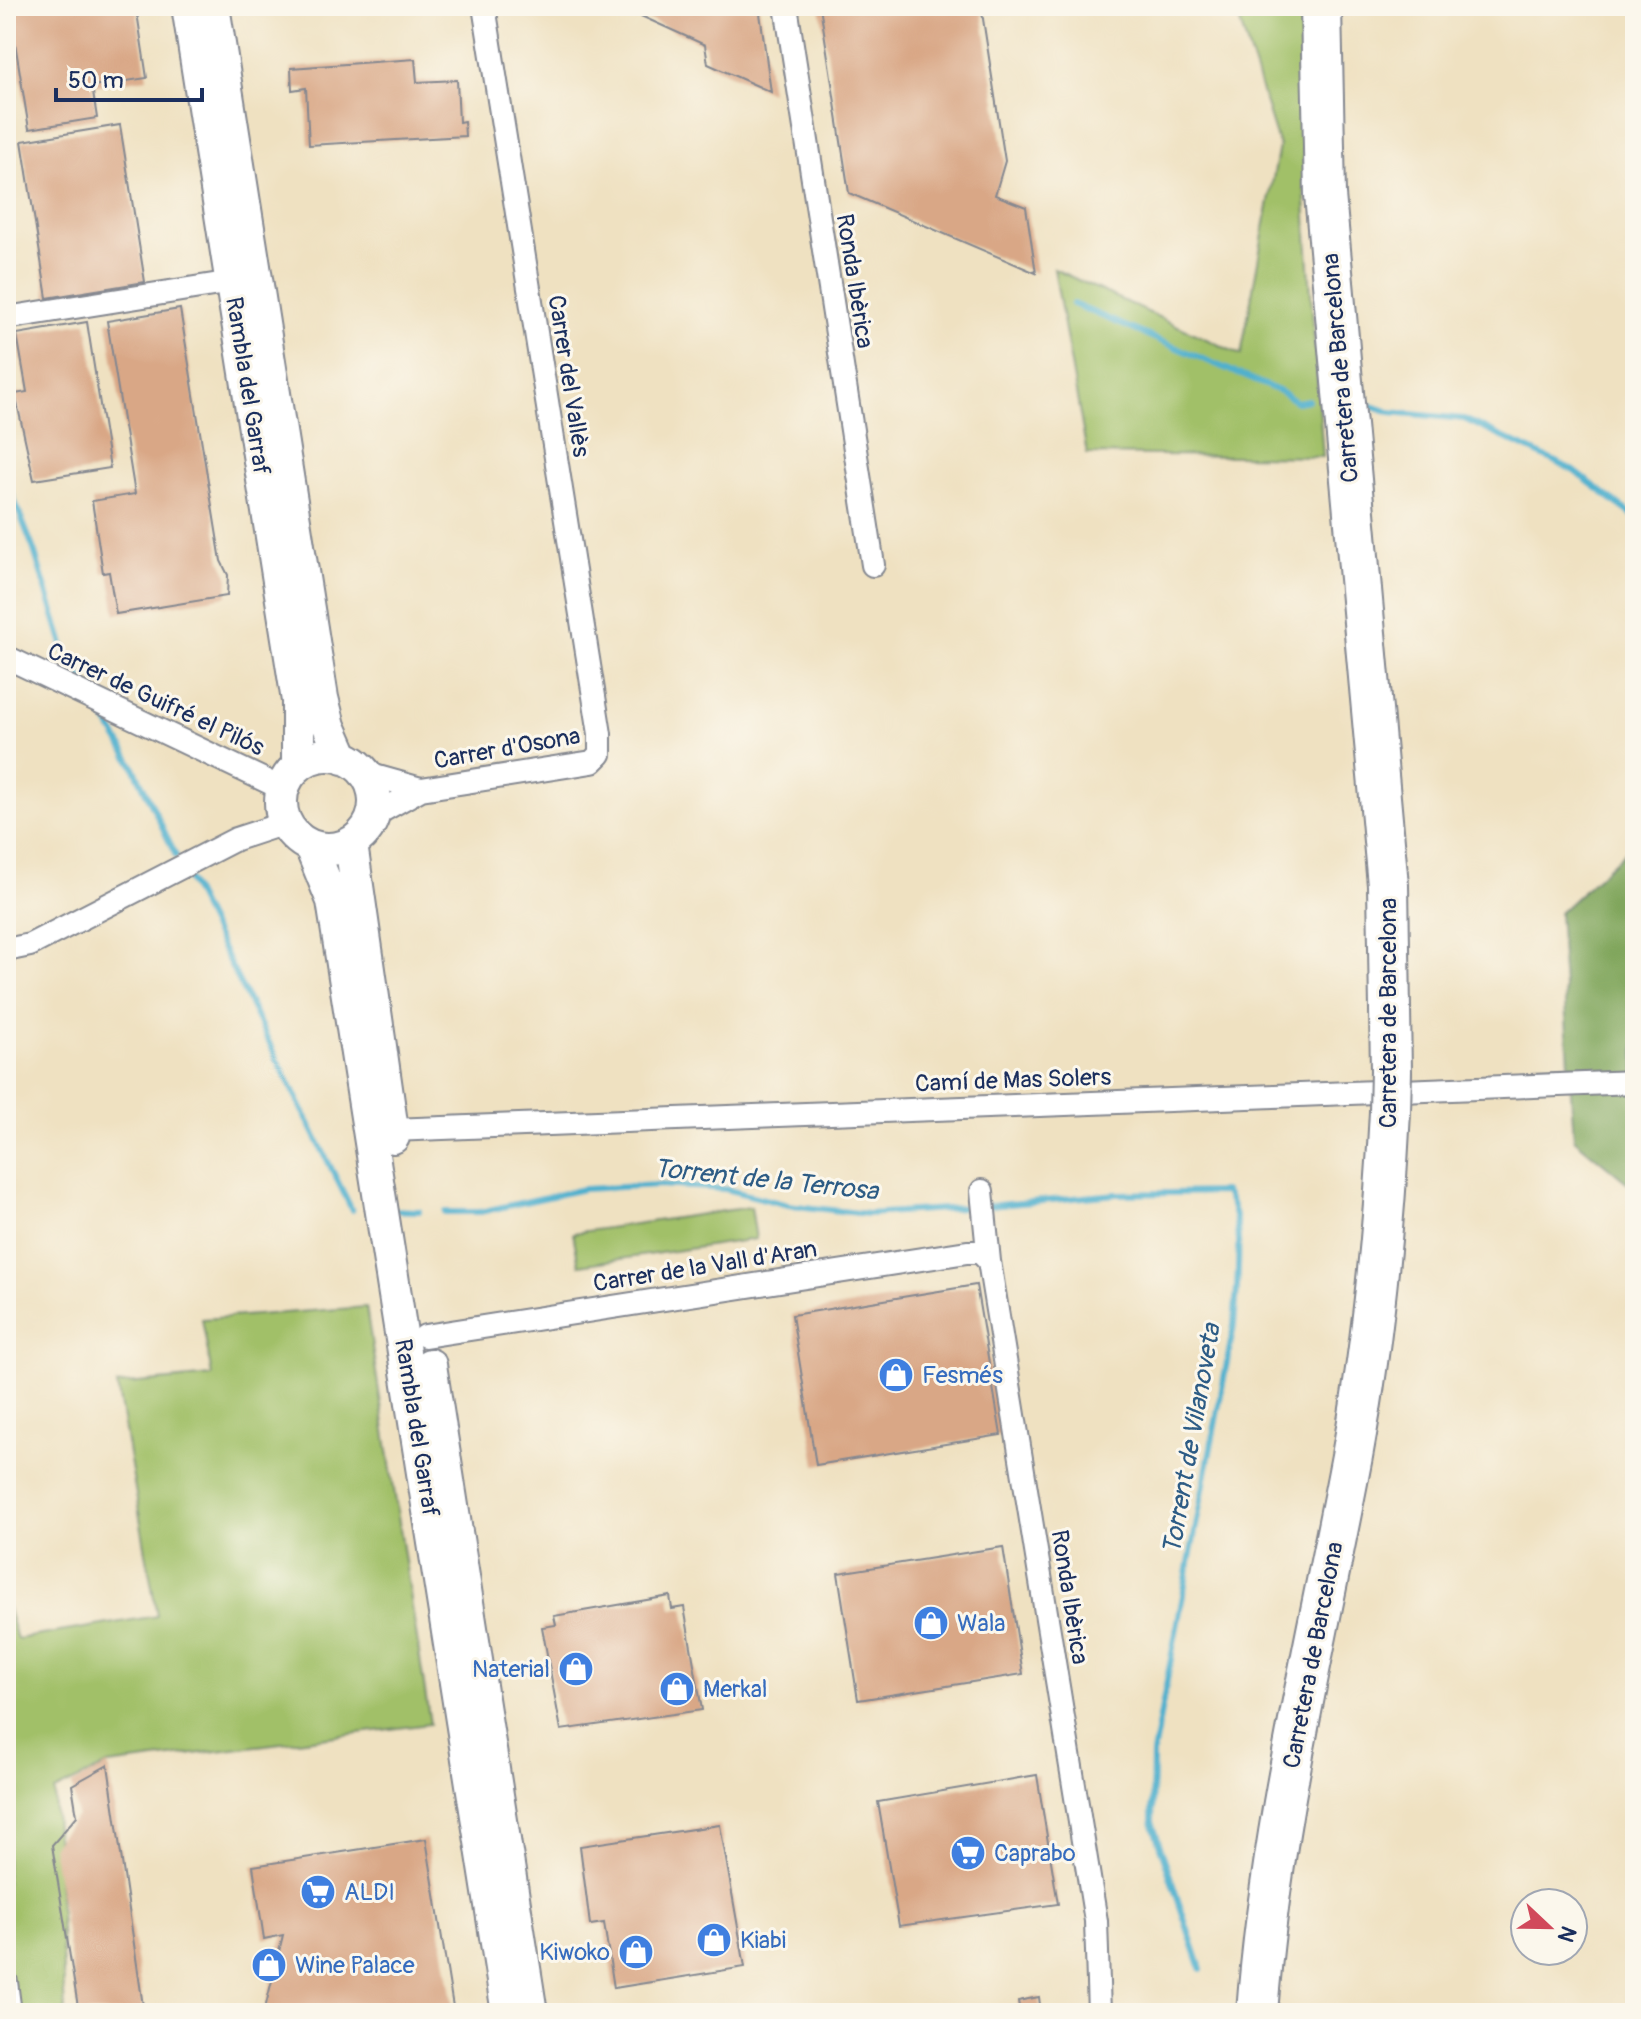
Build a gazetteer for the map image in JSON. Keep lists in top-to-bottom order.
{
  "streets": {
    "highway": ["Carretera de Barcelona"],
    "street": [
      "Ronda Ibèrica",
      "Carrer del Vallès",
      "Rambla del Garraf",
      "Carrer de Guifré el Pilós",
      "Carrer d'Osona",
      "Camí de Mas Solers",
      "Carrer de la Vall d'Aran"
    ]
  },
  "crossings": [
    ["Ronda Ibèrica", "Carrer de la Vall d'Aran"],
    ["Carrer del Vallès", "Carrer d'Osona"],
    ["Rambla del Garraf", "Carrer de Guifré el Pilós"],
    ["Rambla del Garraf", "Carrer d'Osona"],
    ["Rambla del Garraf", "Camí de Mas Solers"],
    ["Rambla del Garraf", "Carrer de la Vall d'Aran"],
    ["Carrer de Guifré el Pilós", "Carrer d'Osona"]
  ],
  "water": ["Torrent de la Terrosa", "Torrent de Vilanoveta"],
  "places": {
    "shop": [
      "Fesmés",
      "Wala",
      "Naterial",
      "Merkal",
      "Kiabi",
      "Kiwoko",
      "Wine Palace"
    ],
    "supermarket": ["Caprabo", "ALDI"]
  },
  "scale_bar": "50 m",
  "north": "right"
}
